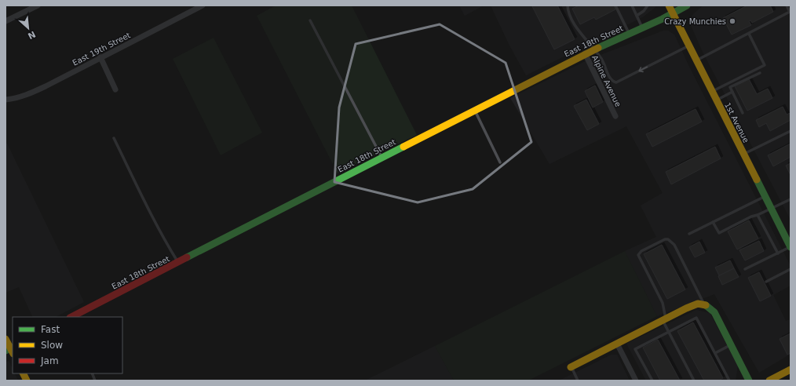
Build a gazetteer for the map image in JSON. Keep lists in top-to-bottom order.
{
  "streets": {
    "main road": ["East 18th Street", "1st Avenue"],
    "street": ["East 19th Street", "Alpine Avenue"]
  },
  "crossings": [
    ["East 18th Street", "Alpine Avenue"],
    ["East 18th Street", "1st Avenue"]
  ],
  "places": ["Crazy Munchies"],
  "legend": ["Fast", "Slow", "Jam"],
  "north": "bottom right"
}
